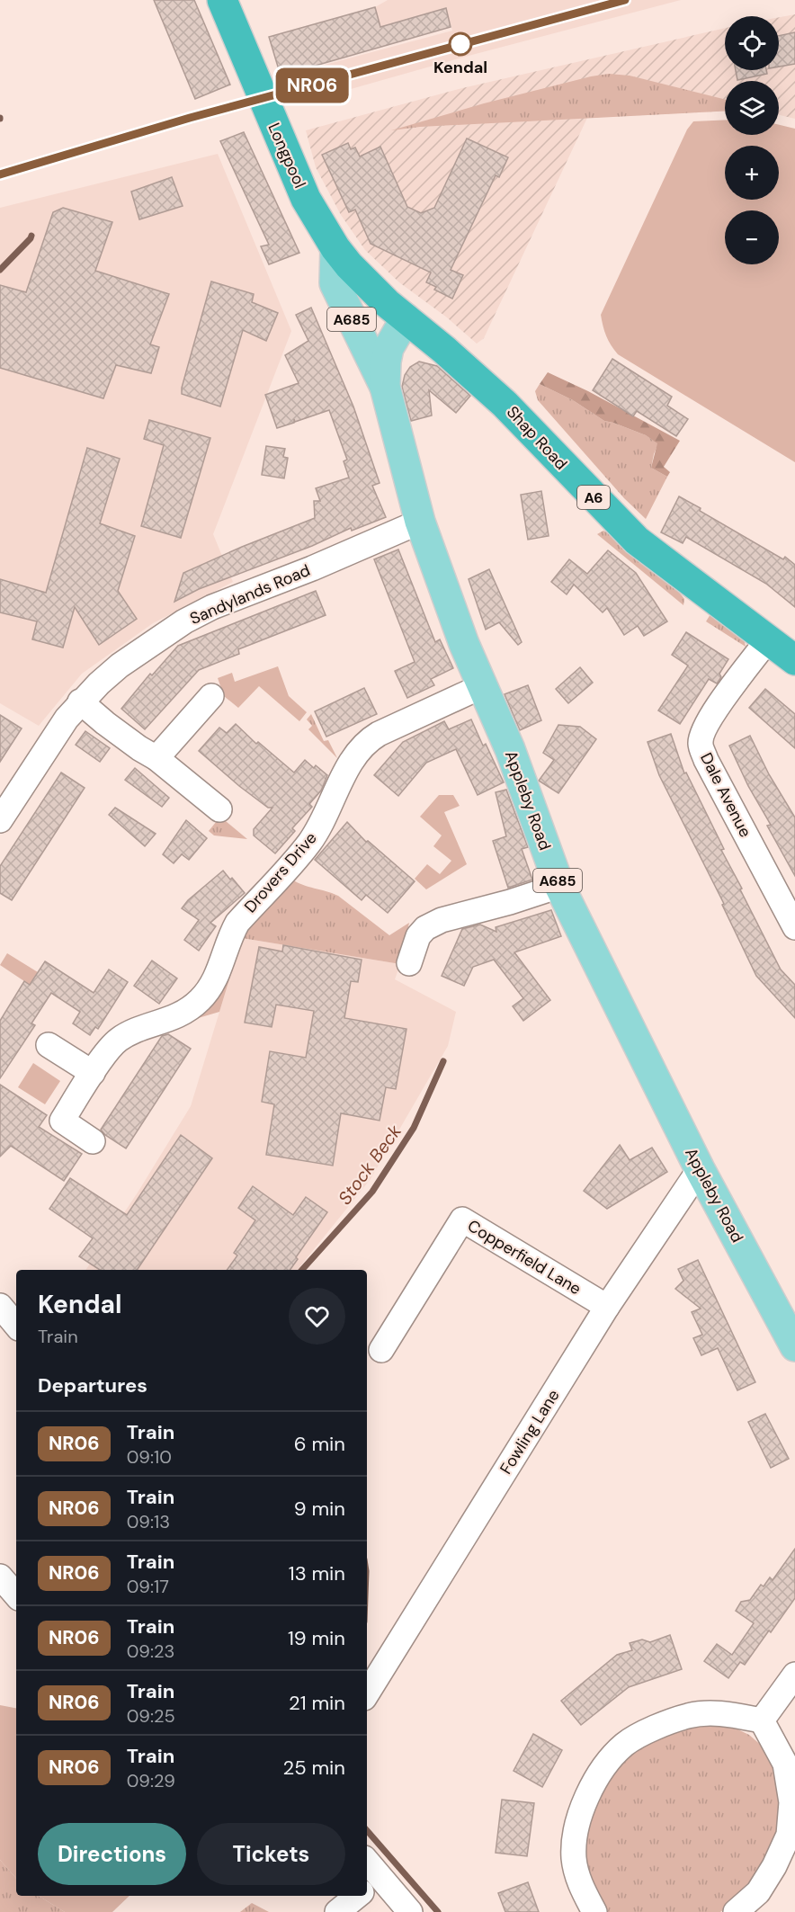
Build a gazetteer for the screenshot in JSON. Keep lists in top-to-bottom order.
{
  "streets": {
    "highway": ["Longpool", "Shap Road", "A6"],
    "main road": ["A685", "Appleby Road"],
    "street": [
      "Sandylands Road",
      "Dale Avenue",
      "Drovers Drive",
      "Copperfield Lane",
      "Fowling Lane"
    ]
  },
  "crossings": [
    ["Longpool", "A685"],
    ["Longpool", "Shap Road"],
    ["A685", "Shap Road"],
    ["A685", "Appleby Road"],
    ["Shap Road", "Dale Avenue"],
    ["Shap Road", "Appleby Road"],
    ["Sandylands Road", "Appleby Road"],
    ["Appleby Road", "Drovers Drive"],
    ["Appleby Road", "Fowling Lane"],
    ["Copperfield Lane", "Fowling Lane"]
  ],
  "water": ["Stock Beck"],
  "places": ["Kendal"],
  "page": {
    "on_map": "NR06",
    "map_buttons": ["+", "−"],
    "heading": [
      ["Kendal", "Train"],
      "Departures"
    ],
    "list": [
      {
        "mark": "NR06",
        "name": "Train",
        "note": "09:10",
        "value": "6 min"
      },
      {
        "mark": "NR06",
        "name": "Train",
        "note": "09:13",
        "value": "9 min"
      },
      {
        "mark": "NR06",
        "name": "Train",
        "note": "09:17",
        "value": "13 min"
      },
      {
        "mark": "NR06",
        "name": "Train",
        "note": "09:23",
        "value": "19 min"
      },
      {
        "mark": "NR06",
        "name": "Train",
        "note": "09:25",
        "value": "21 min"
      },
      {
        "mark": "NR06",
        "name": "Train",
        "note": "09:29",
        "value": "25 min"
      }
    ],
    "buttons": ["Directions", "Tickets"]
  }
}
